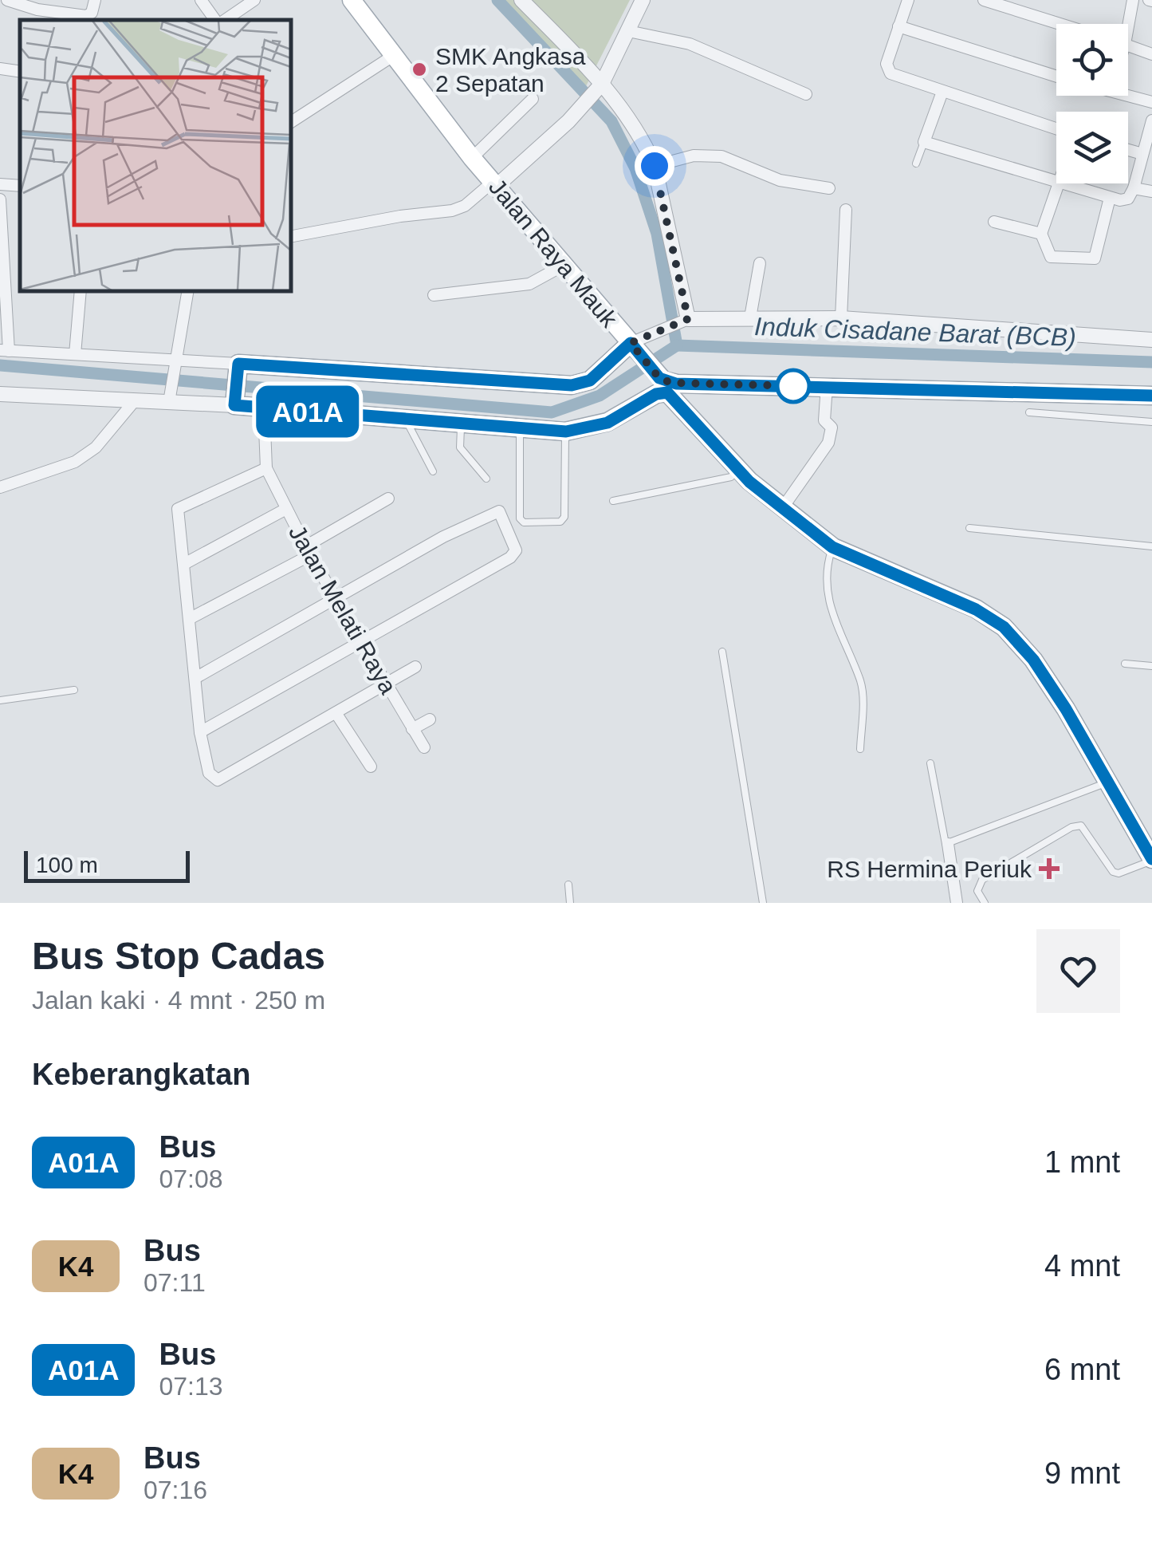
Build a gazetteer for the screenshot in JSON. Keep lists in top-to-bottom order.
{
  "streets": {
    "main road": ["Jalan Raya Mauk"],
    "street": ["Jalan Melati Raya"]
  },
  "water": ["Induk Cisadane Barat (BCB)"],
  "places": {
    "other": ["SMK Angkasa 2 Sepatan"],
    "health": ["RS Hermina Periuk"]
  },
  "lines": ["bus line A01A"],
  "scale_bar": "100 m",
  "page": {
    "on_map": "A01A",
    "scale": "100 m",
    "heading": [
      ["Bus Stop Cadas", "Jalan kaki · 4 mnt · 250 m"],
      "Keberangkatan"
    ],
    "list": [
      {
        "mark": "A01A",
        "name": "Bus",
        "note": "07:08",
        "value": "1 mnt"
      },
      {
        "mark": "K4",
        "name": "Bus",
        "note": "07:11",
        "value": "4 mnt"
      },
      {
        "mark": "A01A",
        "name": "Bus",
        "note": "07:13",
        "value": "6 mnt"
      },
      {
        "mark": "K4",
        "name": "Bus",
        "note": "07:16",
        "value": "9 mnt"
      }
    ]
  }
}
